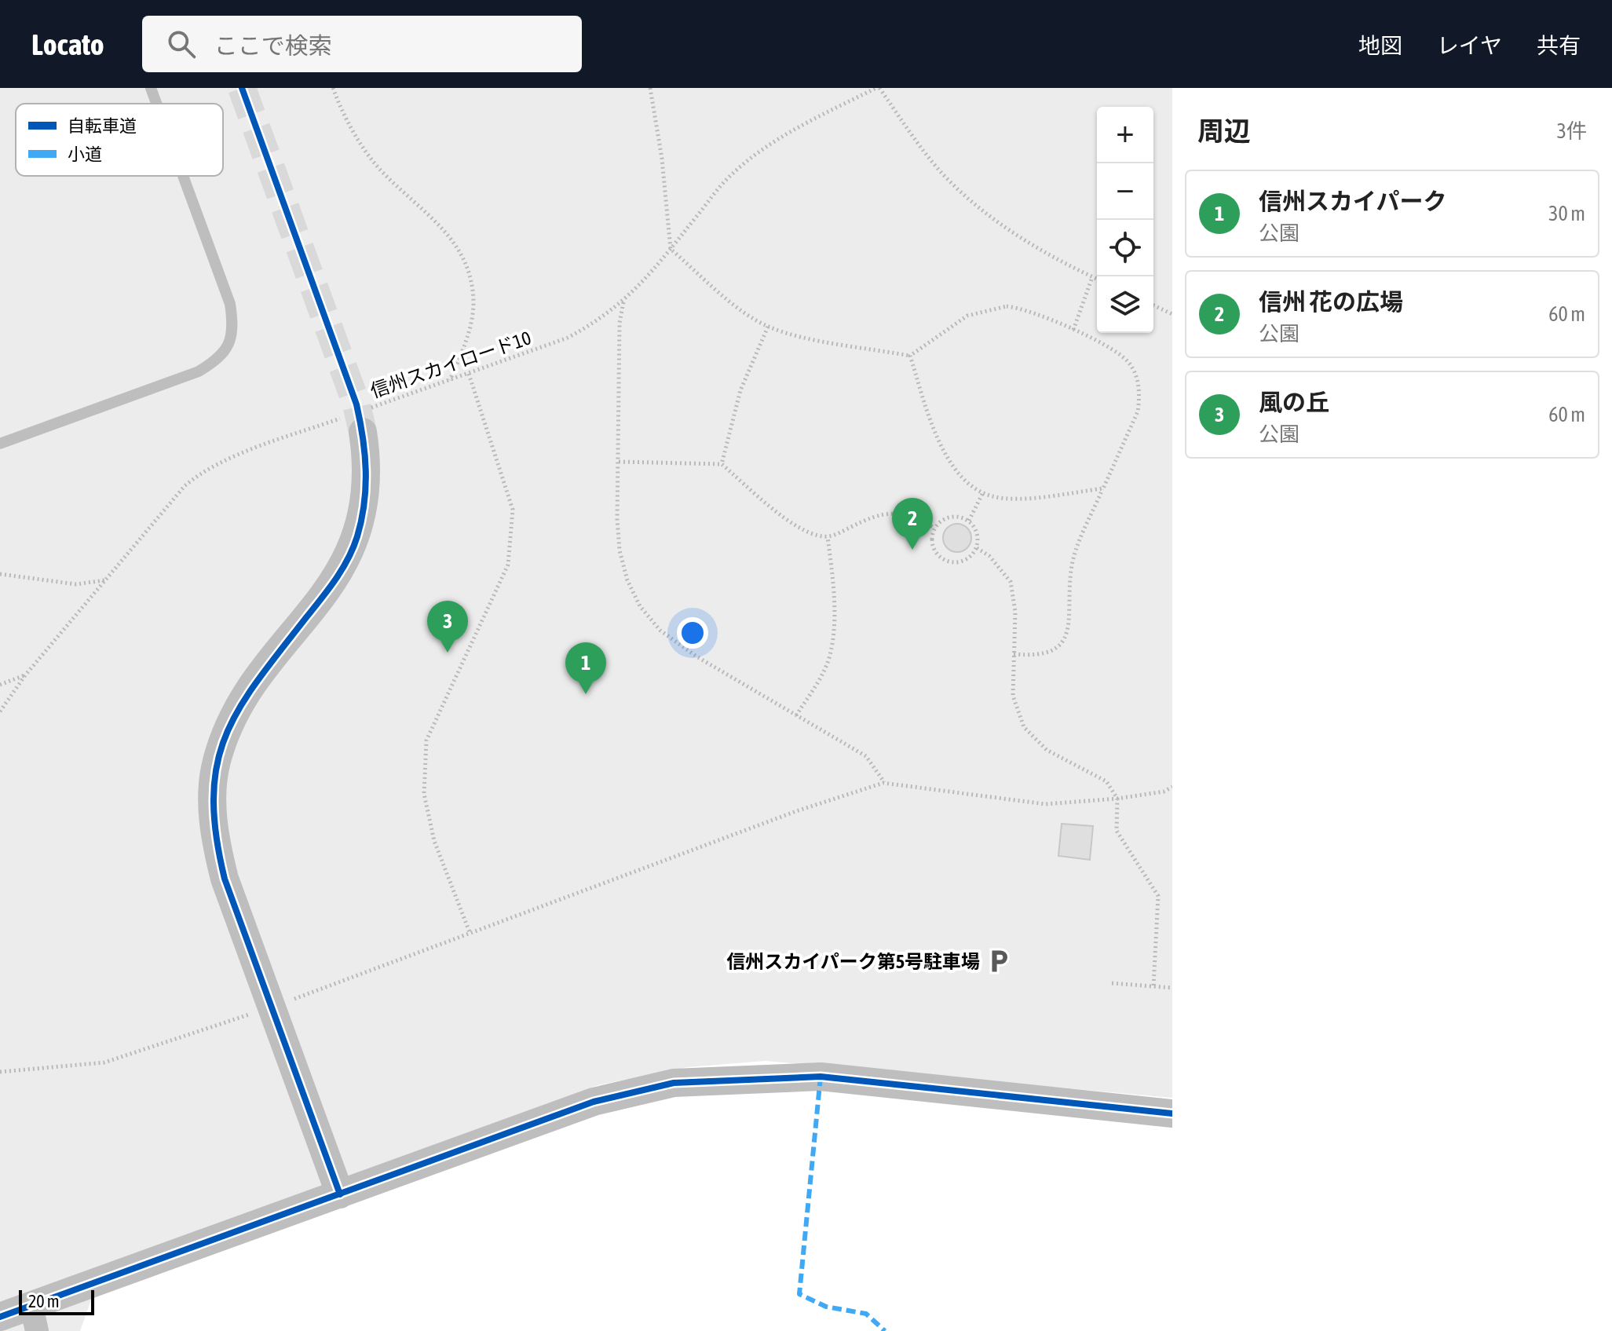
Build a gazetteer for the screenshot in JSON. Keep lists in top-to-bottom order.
{
  "streets": {
    "path": ["信州スカイロード10"]
  },
  "places": {
    "parking": ["信州スカイパーク第5号駐車場"]
  },
  "legend": ["自転車道", "小道"],
  "scale_bar": "20 m",
  "page": {
    "header": "Locato",
    "search": "ここで検索",
    "nav": ["地図", "レイヤ", "共有"],
    "heading": ["周辺", "3件"],
    "map_buttons": ["+", "−"],
    "list": [
      {
        "mark": "1",
        "name": "信州スカイパーク",
        "note": "公園",
        "value": "30 m"
      },
      {
        "mark": "2",
        "name": "信州 花の広場",
        "note": "公園",
        "value": "60 m"
      },
      {
        "mark": "3",
        "name": "風の丘",
        "note": "公園",
        "value": "60 m"
      }
    ],
    "pins": ["2", "3", "1"],
    "scale": "20 m"
  }
}
